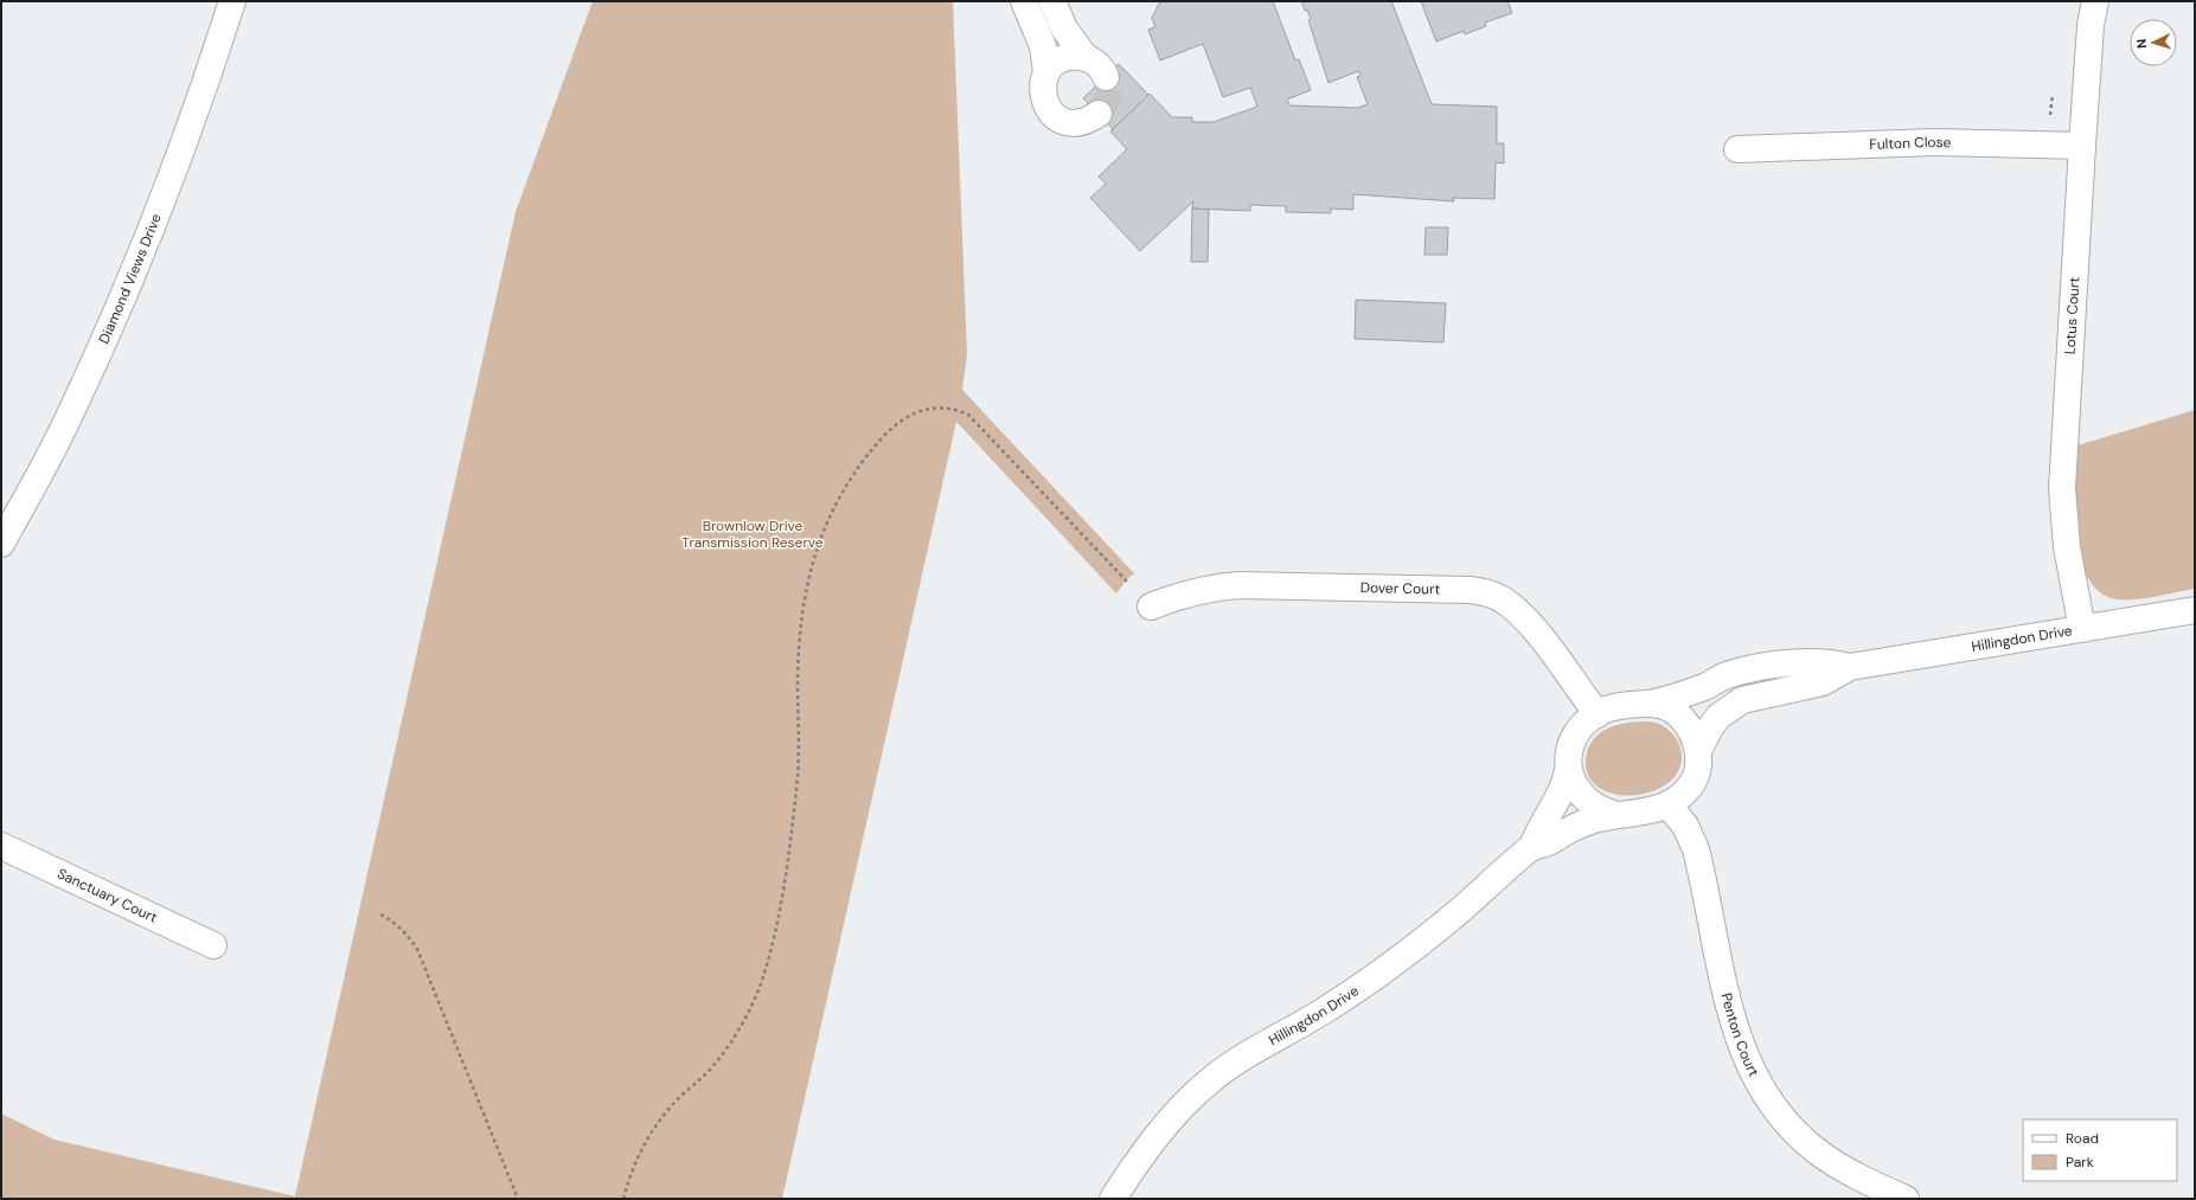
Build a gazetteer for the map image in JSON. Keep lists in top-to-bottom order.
{
  "streets": {
    "street": [
      "Fulton Close",
      "Diamond Views Drive",
      "Lotus Court",
      "Dover Court",
      "Hillingdon Drive",
      "Sanctuary Court",
      "Penton Court"
    ]
  },
  "crossings": [
    ["Fulton Close", "Lotus Court"],
    ["Lotus Court", "Hillingdon Drive"],
    ["Dover Court", "Hillingdon Drive"],
    ["Dover Court", "Penton Court"],
    ["Hillingdon Drive", "Penton Court"]
  ],
  "parks": ["Brownlow Drive Transmission Reserve"],
  "legend": ["Road", "Park"],
  "north": "left"
}
